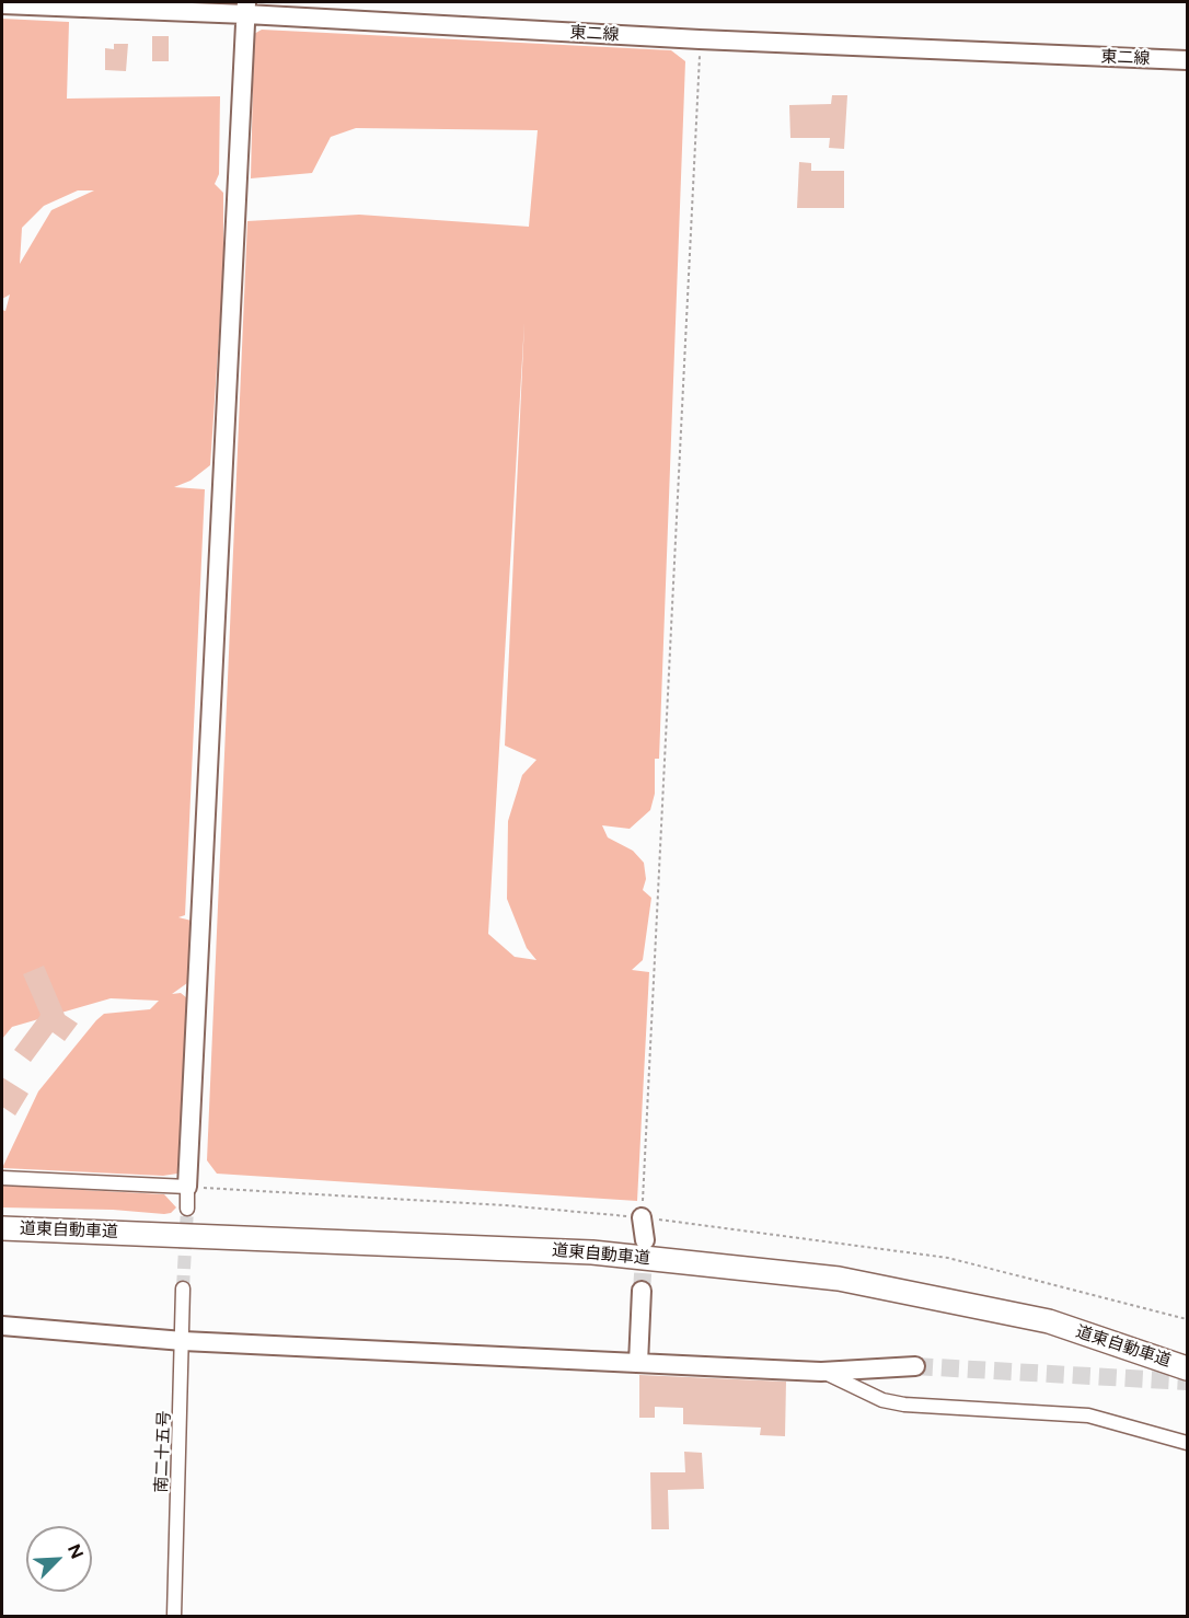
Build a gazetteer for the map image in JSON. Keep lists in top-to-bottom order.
{
  "streets": {
    "highway": ["道東自動車道"],
    "street": ["東二線", "南二十五号"]
  },
  "north": "top right"
}
